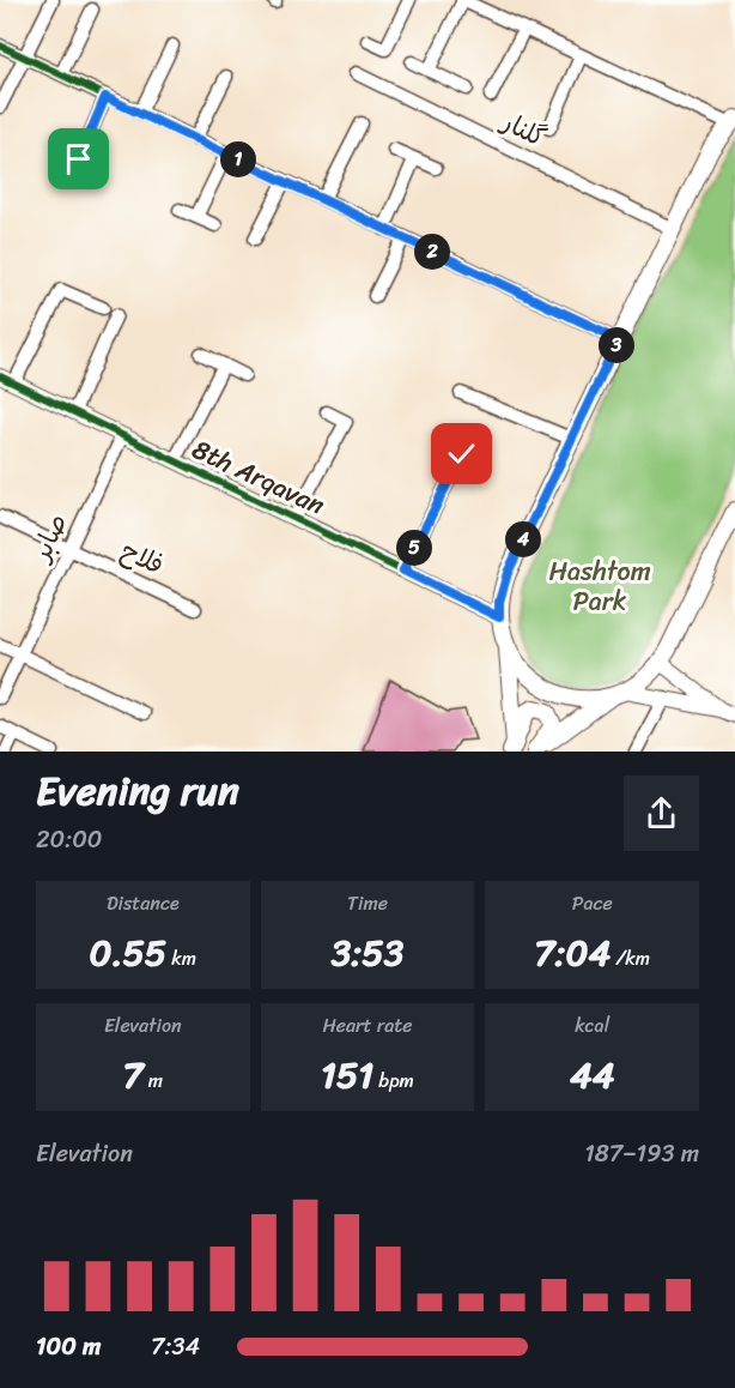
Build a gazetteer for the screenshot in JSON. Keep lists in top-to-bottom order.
{
  "streets": {
    "street": [
      "گلنار",
      "8th Arqavan",
      "صابر",
      "فلاح"
    ]
  },
  "crossings": [
    ["8th Arqavan", "صابر"],
    ["صابر", "فلاح"]
  ],
  "parks": ["Hashtom Park"],
  "page": {
    "pins": [
      "1",
      "2",
      "3",
      "4",
      "5"
    ],
    "heading": ["Evening run", "20:00"],
    "stats": [
      ["Distance", "0.55 km"],
      ["Time", "3:53"],
      ["Pace", "7:04 /km"],
      ["Elevation", "7 m"],
      ["Heart rate", "151 bpm"],
      ["kcal", "44"]
    ],
    "chart": ["Elevation", "187–193 m"],
    "list": [
      {
        "name": "100 m",
        "note": "7:34"
      }
    ]
  }
}
